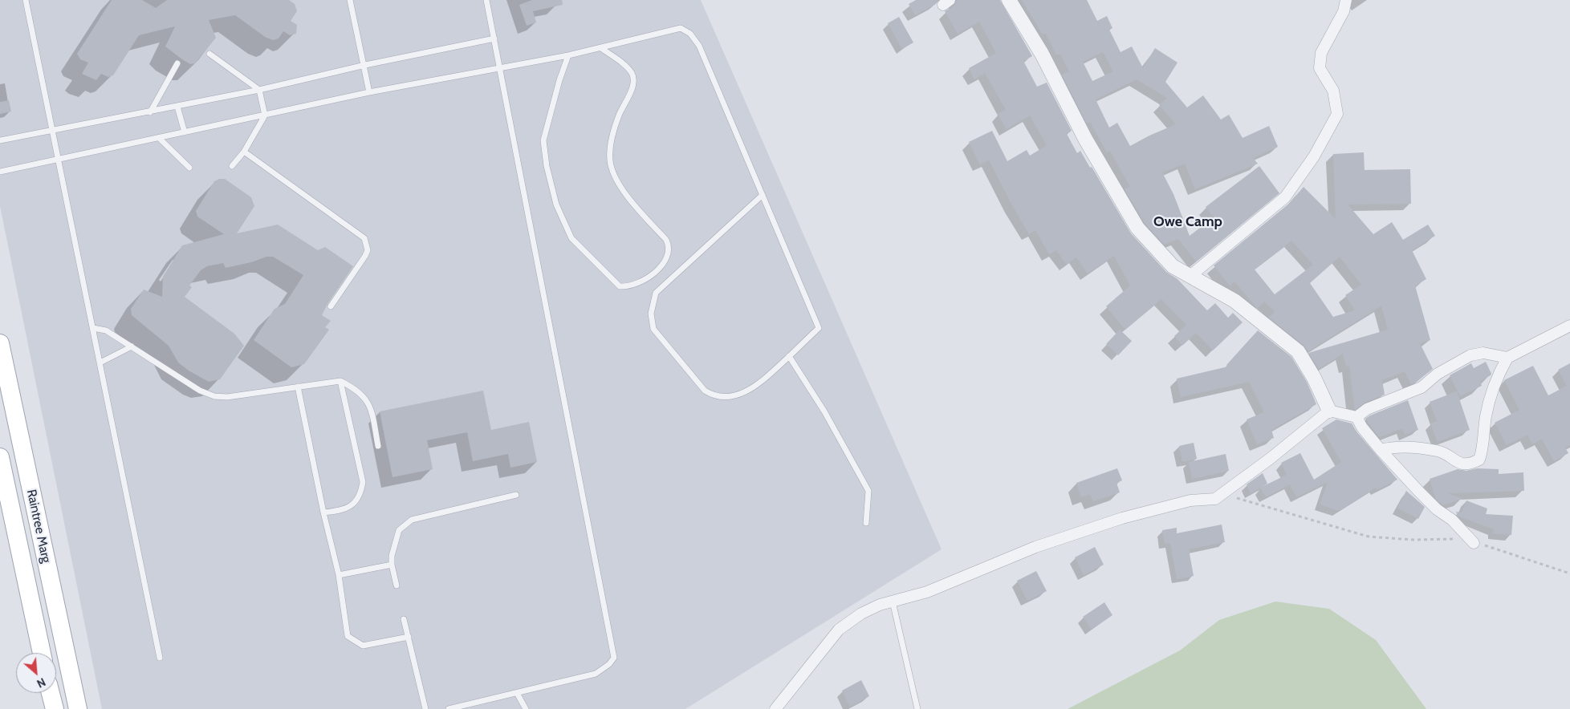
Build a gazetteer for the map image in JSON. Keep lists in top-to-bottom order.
{
  "streets": {
    "main road": ["Raintree Marg"]
  },
  "districts": ["Owe Camp"],
  "north": "bottom right"
}
